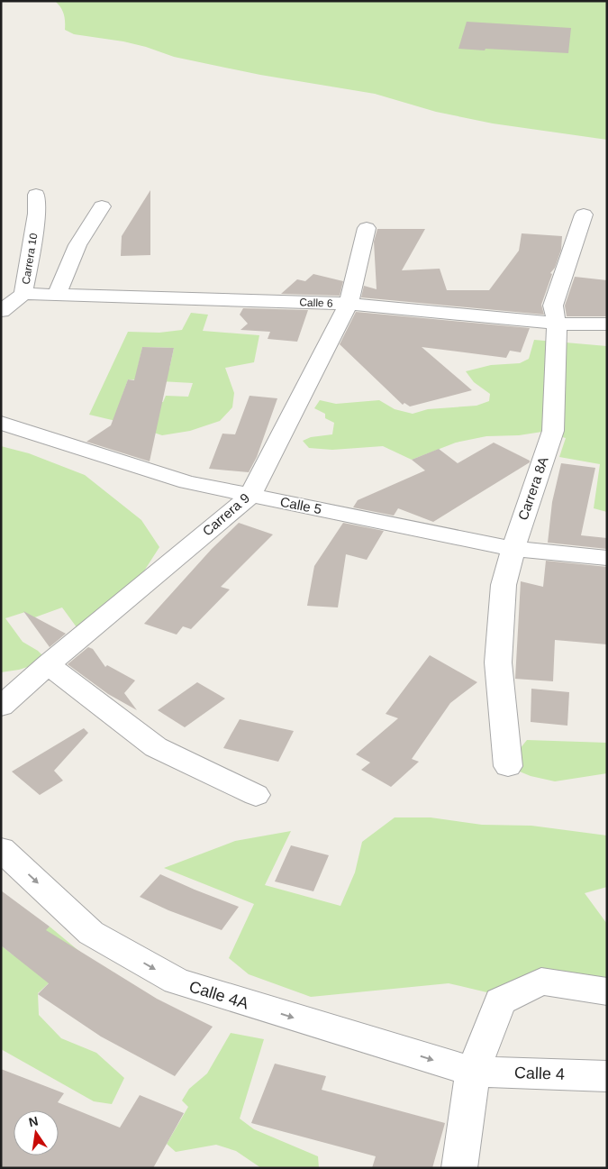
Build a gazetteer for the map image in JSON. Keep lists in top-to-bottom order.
{
  "streets": {
    "street": [
      "Carrera 10",
      "Calle 6",
      "Carrera 8A",
      "Calle 5",
      "Carrera 9",
      "Calle 4A",
      "Calle 4"
    ]
  },
  "crossings": [
    ["Carrera 10", "Calle 6"],
    ["Calle 6", "Carrera 8A"],
    ["Calle 6", "Carrera 9"],
    ["Carrera 8A", "Calle 5"],
    ["Calle 5", "Carrera 9"],
    ["Calle 4A", "Calle 4"]
  ],
  "one_way": ["Calle 4A"],
  "north": "top"
}
